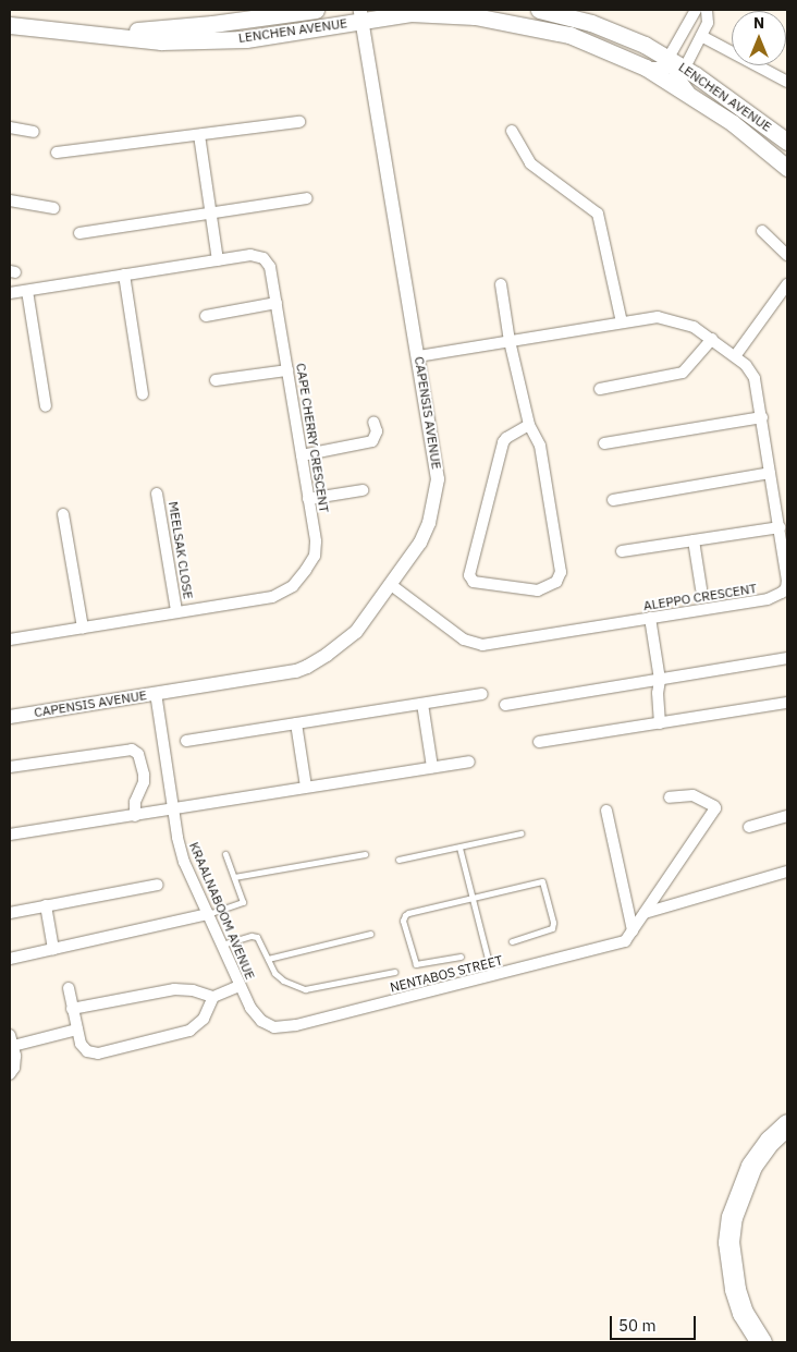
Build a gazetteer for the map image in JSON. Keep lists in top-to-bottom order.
{
  "streets": {
    "main road": ["LENCHEN AVENUE"],
    "street": [
      "CAPENSIS AVENUE",
      "CAPE CHERRY CRESCENT",
      "MEELSAK CLOSE",
      "ALEPPO CRESCENT",
      "KRAALNABOOM AVENUE",
      "NENTABOS STREET"
    ]
  },
  "crossings": [
    ["LENCHEN AVENUE", "CAPENSIS AVENUE"],
    ["CAPENSIS AVENUE", "ALEPPO CRESCENT"],
    ["CAPENSIS AVENUE", "KRAALNABOOM AVENUE"],
    ["CAPE CHERRY CRESCENT", "MEELSAK CLOSE"],
    ["KRAALNABOOM AVENUE", "NENTABOS STREET"]
  ],
  "scale_bar": "50 m",
  "north": "top"
}
